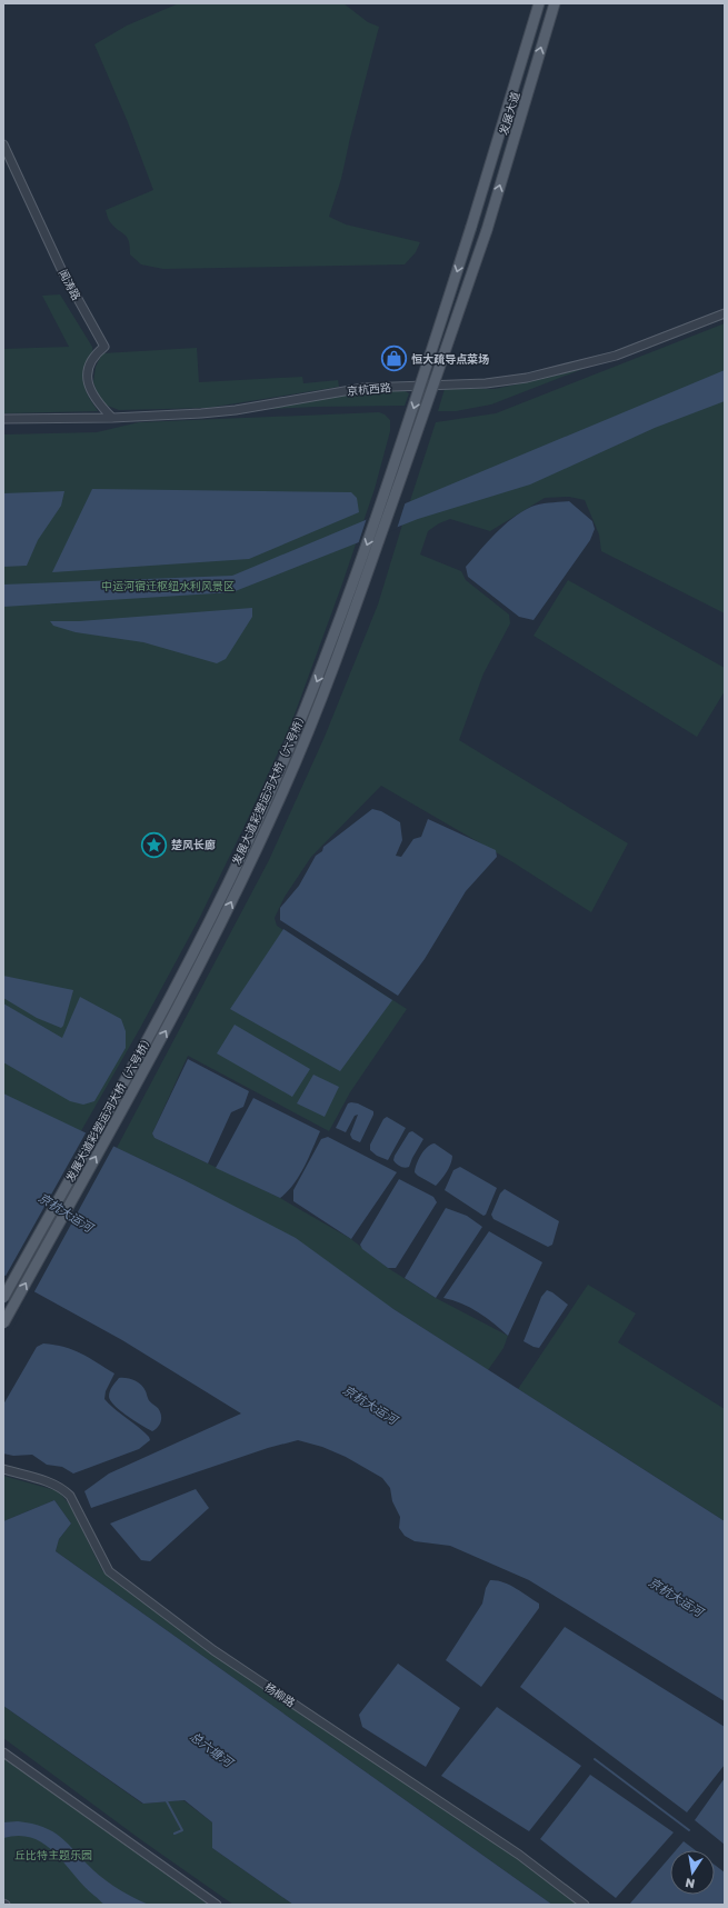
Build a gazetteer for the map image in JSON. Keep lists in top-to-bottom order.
{
  "streets": {
    "main road": ["发展大道", "发展大道彩塑运河大桥（六号桥）"],
    "street": ["闻涛路", "京杭西路", "杨柳路"]
  },
  "crossings": [
    ["发展大道", "发展大道彩塑运河大桥（六号桥）"],
    ["闻涛路", "京杭西路"]
  ],
  "water": ["京杭大运河", "总六塘河"],
  "parks": ["中运河宿迁枢纽水利风景区", "丘比特主题乐园"],
  "places": {
    "shop": ["恒大疏导点菜场"],
    "place": ["楚风长廊"]
  },
  "north": "bottom"
}
